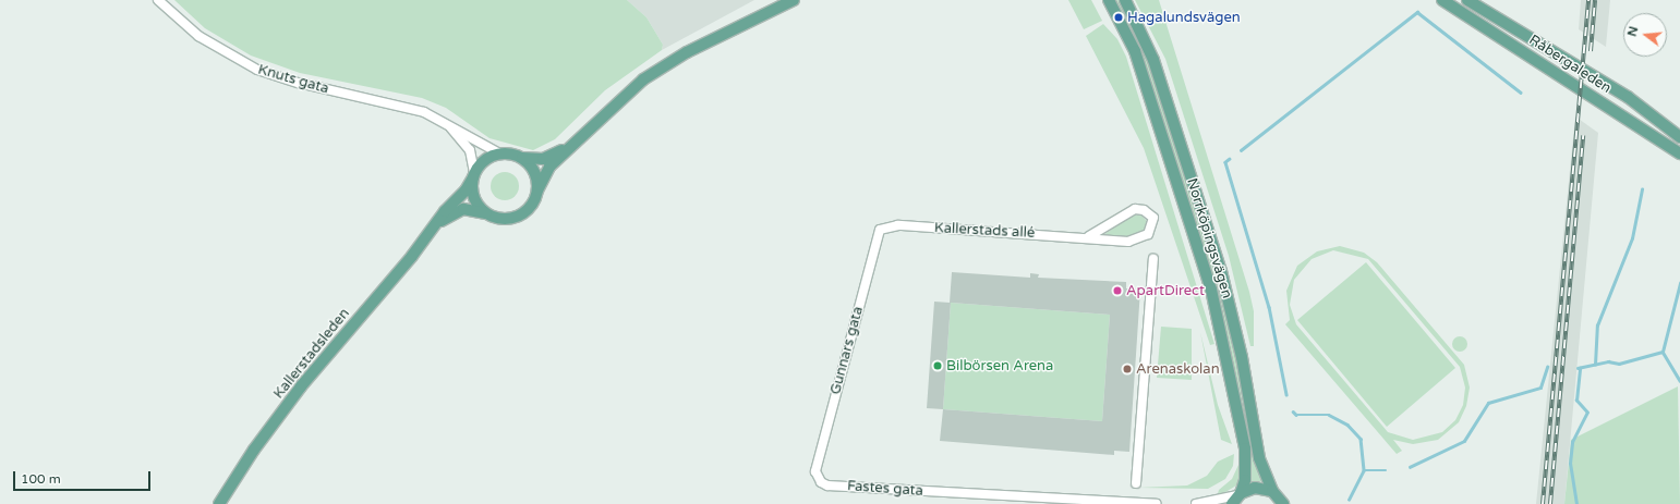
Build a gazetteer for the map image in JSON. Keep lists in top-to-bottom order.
{
  "streets": {
    "main road": ["Råbergaleden", "Norrköpingsvägen", "Kallerstadsleden"],
    "street": [
      "Knuts gata",
      "Kallerstads allé",
      "Gunnars gata",
      "Fastes gata"
    ]
  },
  "crossings": [
    ["Knuts gata", "Kallerstadsleden"],
    ["Kallerstads allé", "Gunnars gata"],
    ["Gunnars gata", "Fastes gata"]
  ],
  "places": [
    "Hagalundsvägen",
    "ApartDirect",
    "Bilbörsen Arena",
    "Arenaskolan"
  ],
  "scale_bar": "100 m",
  "north": "left"
}
